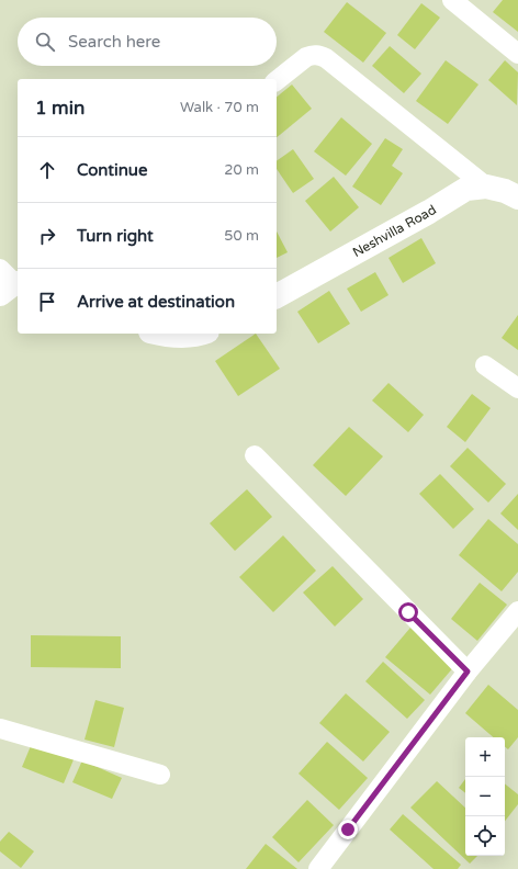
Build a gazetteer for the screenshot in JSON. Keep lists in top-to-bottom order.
{
  "streets": {
    "street": ["Neshvilla Road"]
  },
  "page": {
    "search": "Search here",
    "heading": ["1 min", "Walk · 70 m"],
    "list": [
      ["Continue", "20 m"],
      ["Turn right", "50 m"],
      "Arrive at destination"
    ],
    "map_buttons": ["+", "−"]
  }
}
